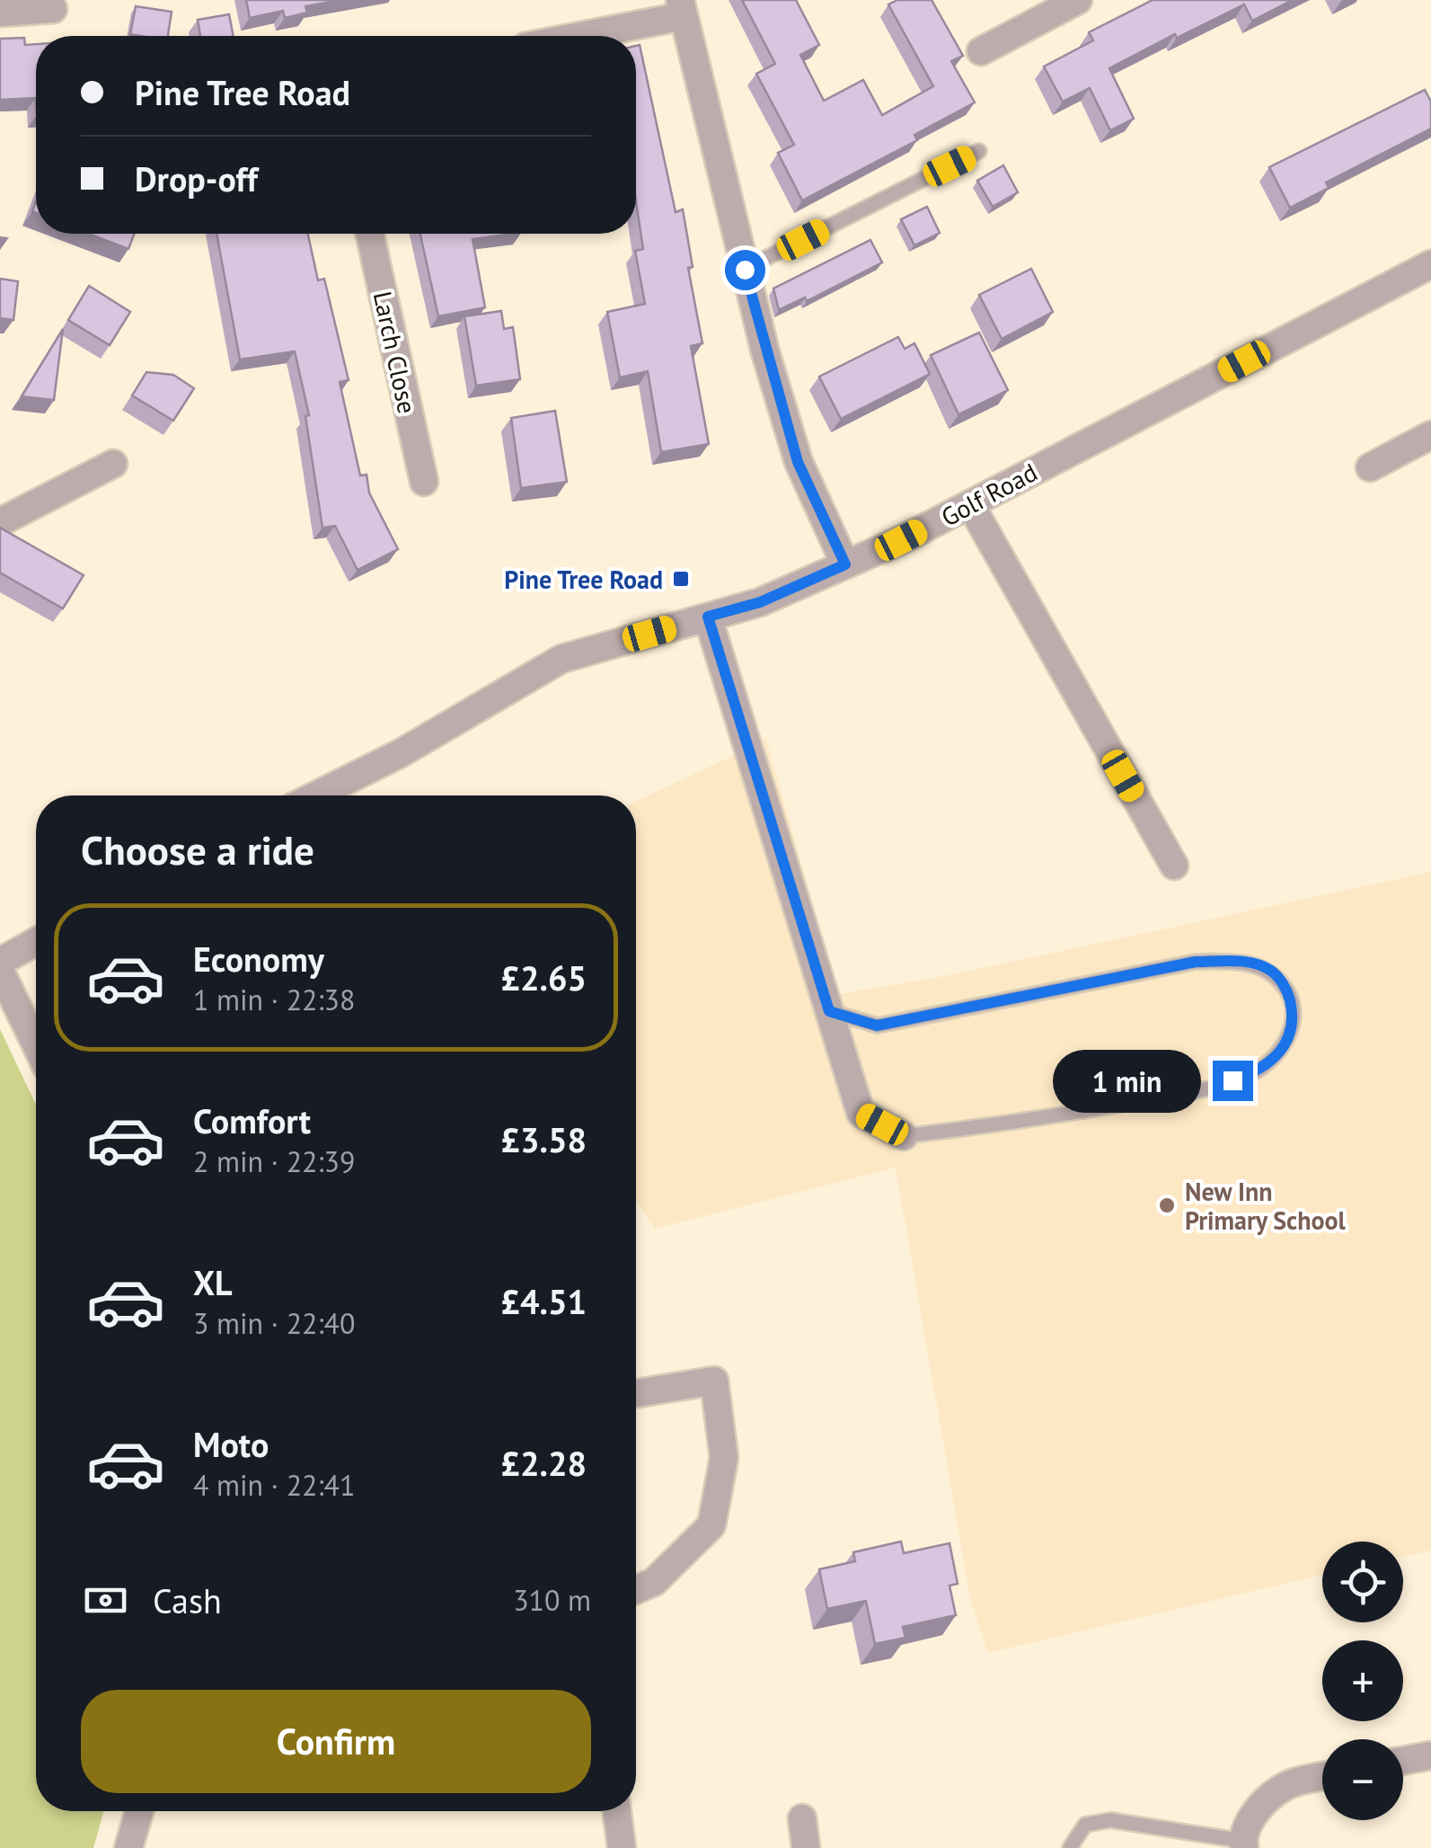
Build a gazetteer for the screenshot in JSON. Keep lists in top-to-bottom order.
{
  "streets": {
    "street": ["Larch Close", "Golf Road"]
  },
  "places": {
    "transit": ["Pine Tree Road"],
    "other": ["New Inn Primary School"]
  },
  "page": {
    "banner": ["Pine Tree Road", "Drop-off"],
    "heading": "Choose a ride",
    "list": [
      {
        "name": "Economy",
        "note": "1 min · 22:38",
        "value": "£2.65"
      },
      {
        "name": "Comfort",
        "note": "2 min · 22:39",
        "value": "£3.58"
      },
      {
        "name": "XL",
        "note": "3 min · 22:40",
        "value": "£4.51"
      },
      {
        "name": "Moto",
        "note": "4 min · 22:41",
        "value": "£2.28"
      }
    ],
    "bubble": "1 min",
    "map_buttons": ["+", "−"],
    "pay": ["Cash", "310 m"],
    "buttons": "Confirm"
  }
}
